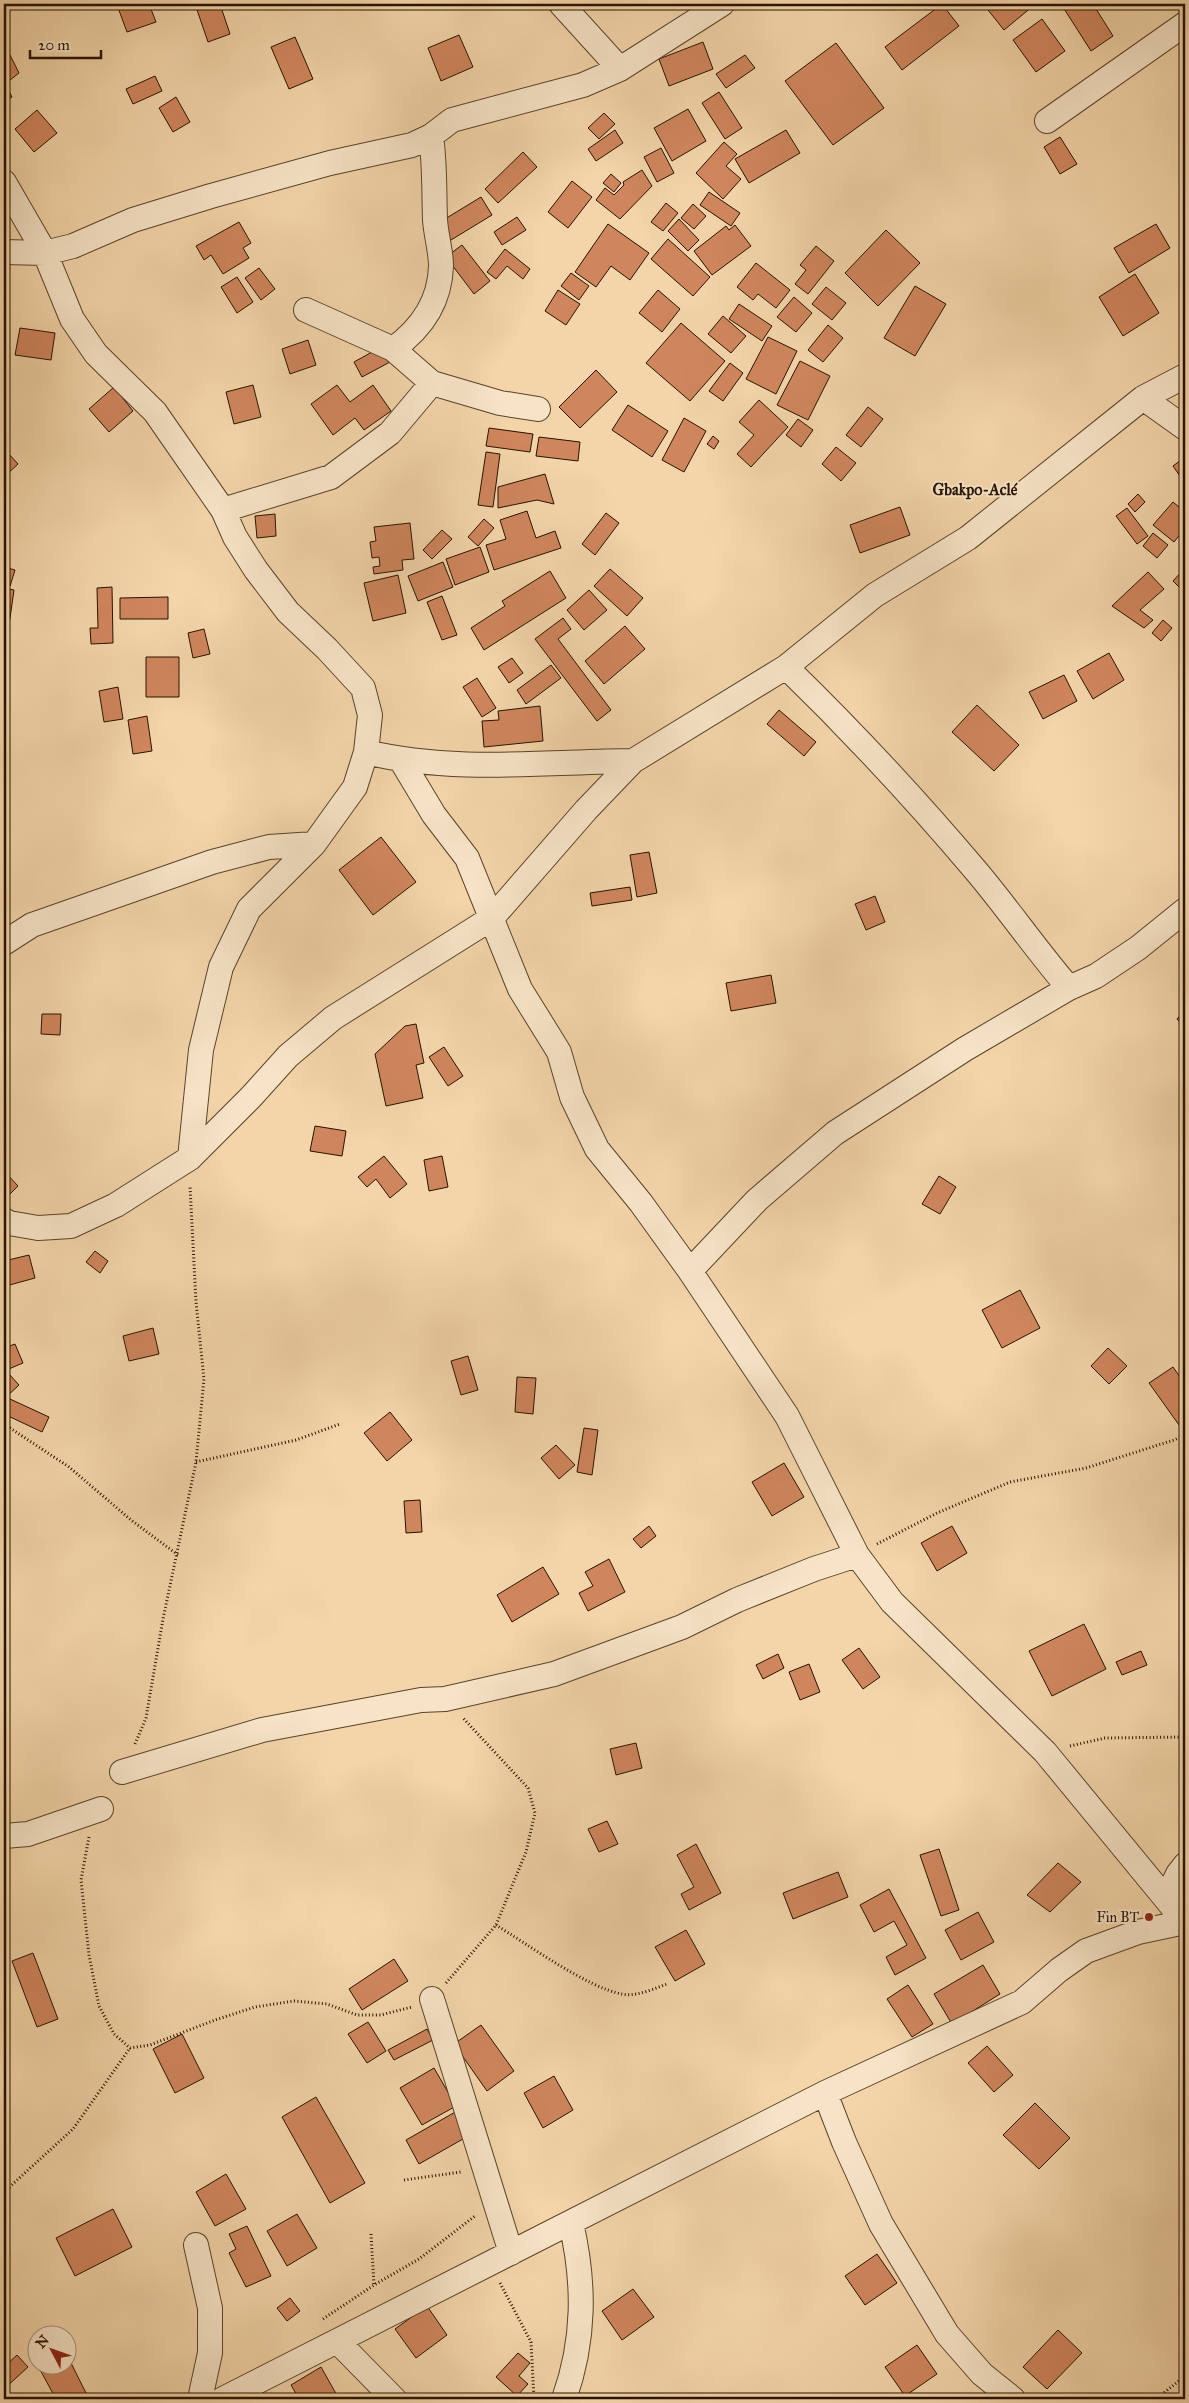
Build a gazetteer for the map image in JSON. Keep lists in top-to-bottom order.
{
  "districts": ["Gbakpo-Aclé"],
  "places": ["Fin BT"],
  "scale_bar": "20 m",
  "north": "top left"
}
